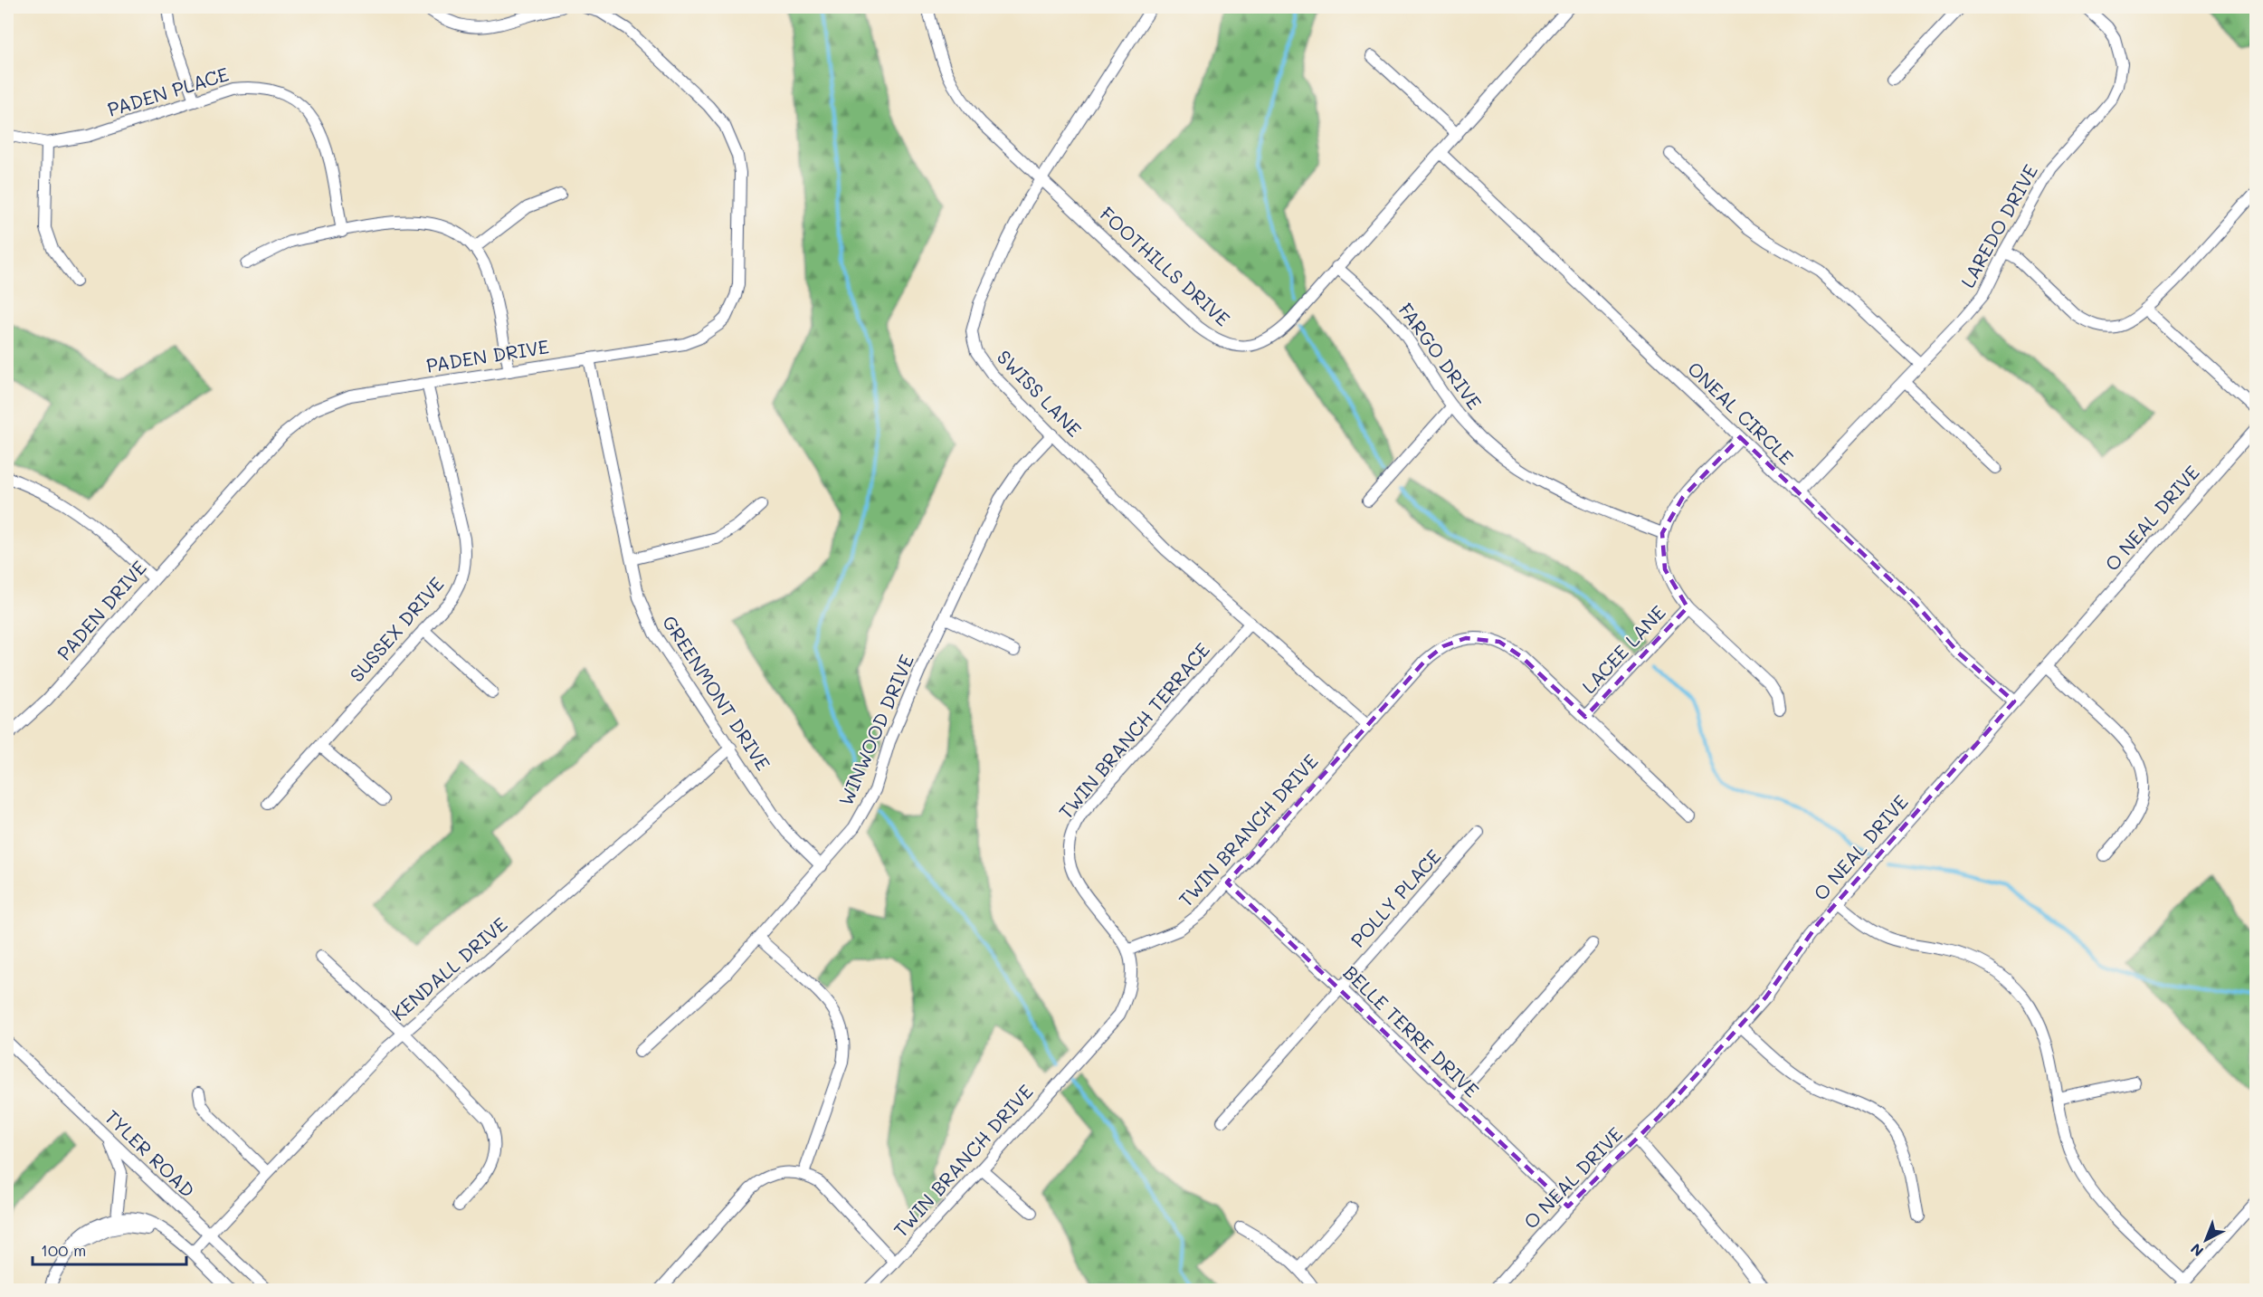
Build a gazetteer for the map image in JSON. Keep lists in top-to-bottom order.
{
  "streets": {
    "street": [
      "PADEN PLACE",
      "LAREDO DRIVE",
      "FOOTHILLS DRIVE",
      "PADEN DRIVE",
      "FARGO DRIVE",
      "SWISS LANE",
      "ONEAL CIRCLE",
      "O NEAL DRIVE",
      "SUSSEX DRIVE",
      "LACEE LANE",
      "GREENMONT DRIVE",
      "WINWOOD DRIVE",
      "TWIN BRANCH TERRACE",
      "TWIN BRANCH DRIVE",
      "POLLY PLACE",
      "KENDALL DRIVE",
      "BELLE TERRE DRIVE",
      "TYLER ROAD"
    ]
  },
  "crossings": [
    ["LAREDO DRIVE", "ONEAL CIRCLE"],
    ["FOOTHILLS DRIVE", "FARGO DRIVE"],
    ["FOOTHILLS DRIVE", "SWISS LANE"],
    ["FOOTHILLS DRIVE", "ONEAL CIRCLE"],
    ["PADEN DRIVE", "SUSSEX DRIVE"],
    ["PADEN DRIVE", "GREENMONT DRIVE"],
    ["SWISS LANE", "WINWOOD DRIVE"],
    ["SWISS LANE", "TWIN BRANCH TERRACE"],
    ["SWISS LANE", "TWIN BRANCH DRIVE"],
    ["ONEAL CIRCLE", "O NEAL DRIVE"],
    ["O NEAL DRIVE", "BELLE TERRE DRIVE"],
    ["LACEE LANE", "TWIN BRANCH DRIVE"],
    ["GREENMONT DRIVE", "WINWOOD DRIVE"],
    ["GREENMONT DRIVE", "KENDALL DRIVE"],
    ["TWIN BRANCH TERRACE", "TWIN BRANCH DRIVE"],
    ["TWIN BRANCH DRIVE", "BELLE TERRE DRIVE"],
    ["POLLY PLACE", "BELLE TERRE DRIVE"],
    ["KENDALL DRIVE", "TYLER ROAD"]
  ],
  "scale_bar": "100 m",
  "north": "bottom left"
}
